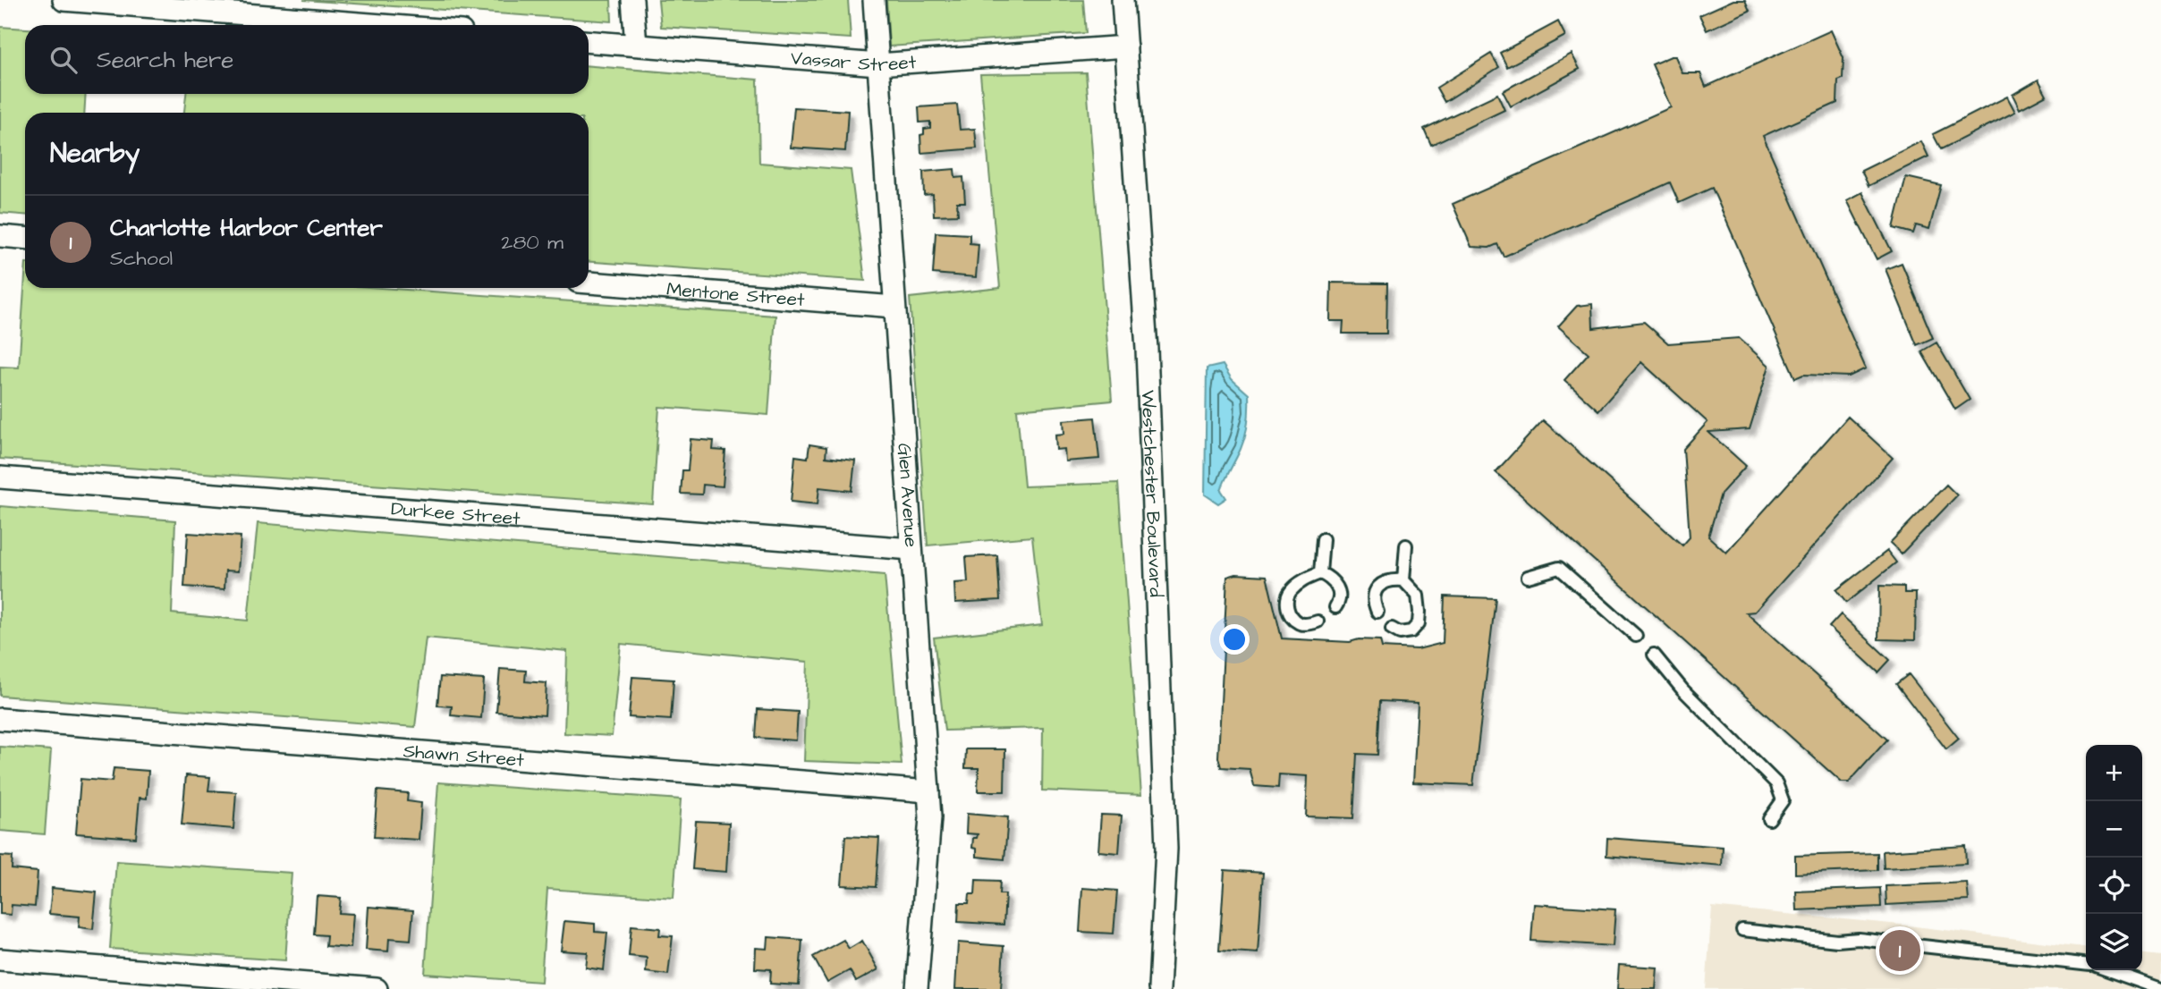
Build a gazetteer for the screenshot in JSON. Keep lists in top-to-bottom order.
{
  "streets": {
    "street": [
      "Vassar Street",
      "Mentone Street",
      "Glen Avenue",
      "Westchester Boulevard",
      "Durkee Street",
      "Shawn Street"
    ]
  },
  "crossings": [
    ["Vassar Street", "Glen Avenue"],
    ["Vassar Street", "Westchester Boulevard"],
    ["Mentone Street", "Glen Avenue"],
    ["Glen Avenue", "Durkee Street"],
    ["Glen Avenue", "Shawn Street"]
  ],
  "page": {
    "search": "Search here",
    "heading": "Nearby",
    "list": [
      {
        "mark": "1",
        "name": "Charlotte Harbor Center",
        "note": "School",
        "value": "280 m"
      }
    ],
    "map_buttons": ["+", "−"],
    "pins": "1"
  }
}
